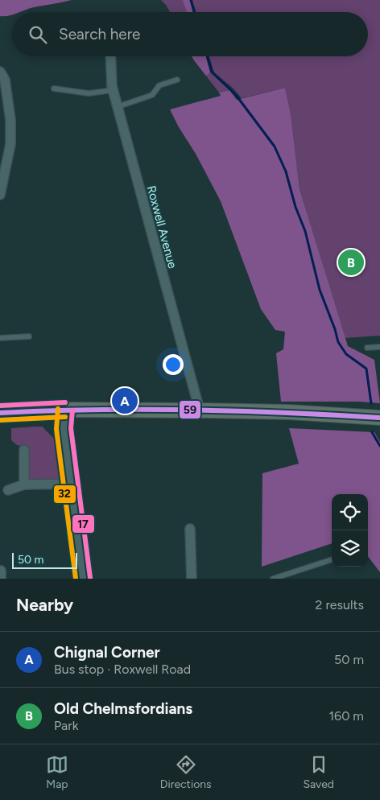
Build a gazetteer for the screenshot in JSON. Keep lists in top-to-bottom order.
{
  "streets": {
    "street": ["Roxwell Avenue"]
  },
  "lines": ["transit line 17", "transit line 32", "transit line 59"],
  "scale_bar": "50 m",
  "page": {
    "search": "Search here",
    "pins": ["B", "A"],
    "scale": "50 m",
    "heading": ["Nearby", "2 results"],
    "list": [
      {
        "mark": "A",
        "name": "Chignal Corner",
        "note": "Bus stop · Roxwell Road",
        "value": "50 m"
      },
      {
        "mark": "B",
        "name": "Old Chelmsfordians",
        "note": "Park",
        "value": "160 m"
      }
    ],
    "nav": ["Map", "Directions", "Saved"]
  }
}
